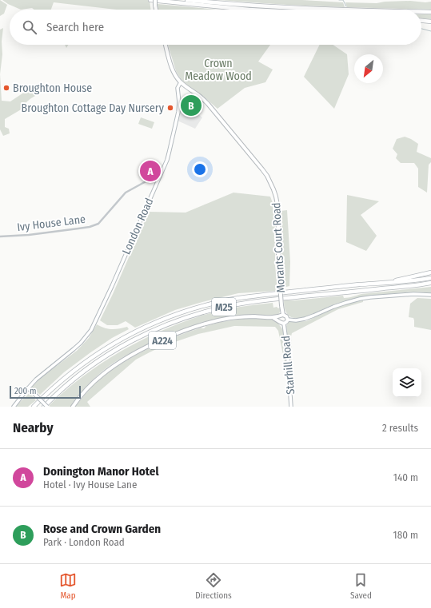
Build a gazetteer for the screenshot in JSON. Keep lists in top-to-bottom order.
{
  "streets": {
    "highway": ["M25"],
    "main road": ["Morants Court Road", "A224"],
    "street": ["Ivy House Lane", "London Road", "Starhill Road"]
  },
  "crossings": [
    ["Ivy House Lane", "London Road"],
    ["London Road", "Morants Court Road"],
    ["Morants Court Road", "A224"],
    ["Morants Court Road", "Starhill Road"],
    ["A224", "Starhill Road"]
  ],
  "parks": ["Crown Meadow Wood"],
  "places": ["Broughton House", "Broughton Cottage Day Nursery"],
  "scale_bar": "200 m",
  "north": "bottom left",
  "page": {
    "search": "Search here",
    "pins": ["B", "A"],
    "scale": "200 m",
    "heading": ["Nearby", "2 results"],
    "list": [
      {
        "mark": "A",
        "name": "Donington Manor Hotel",
        "note": "Hotel · Ivy House Lane",
        "value": "140 m"
      },
      {
        "mark": "B",
        "name": "Rose and Crown Garden",
        "note": "Park · London Road",
        "value": "180 m"
      }
    ],
    "nav": ["Map", "Directions", "Saved"]
  }
}
